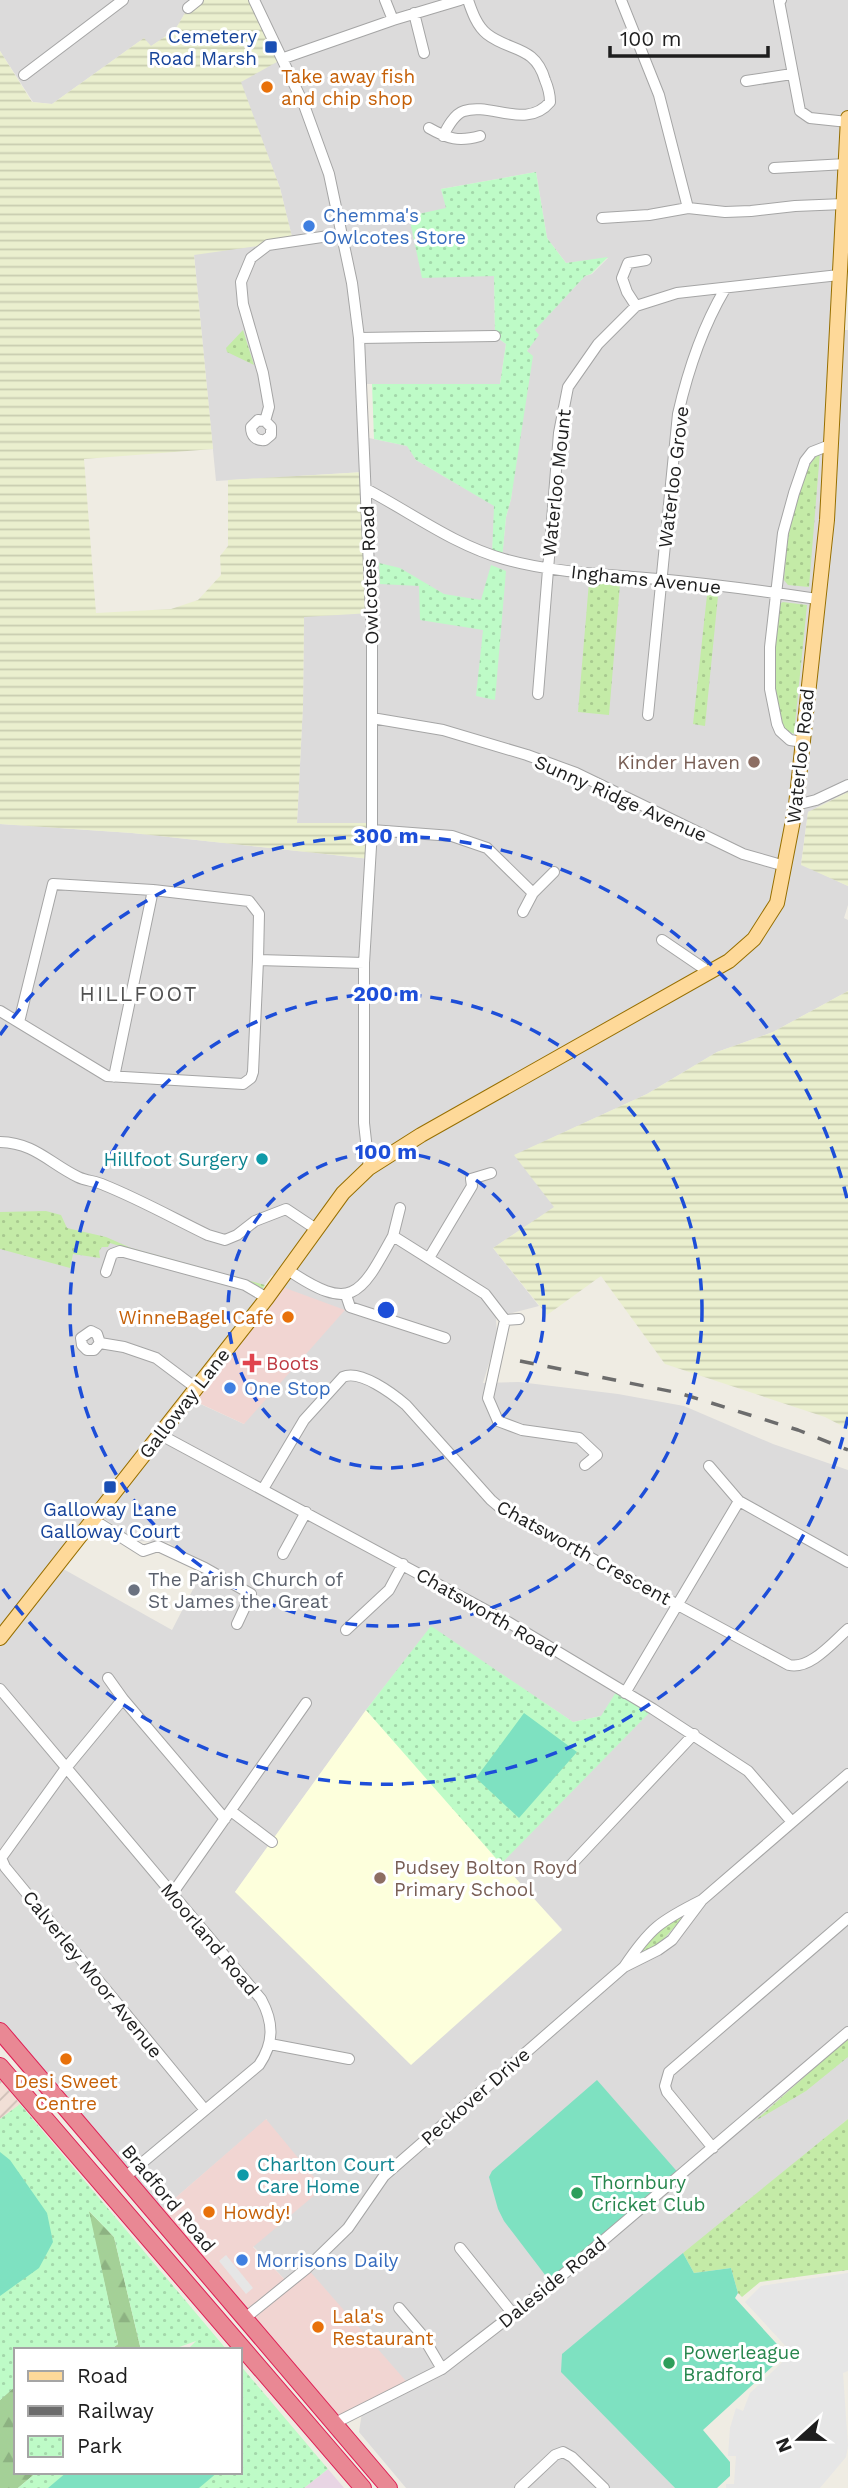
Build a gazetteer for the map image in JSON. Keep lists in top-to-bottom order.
{
  "streets": {
    "highway": ["Bradford Road"],
    "main road": ["Waterloo Road", "Galloway Lane"],
    "street": [
      "Waterloo Grove",
      "Waterloo Mount",
      "Owlcotes Road",
      "Inghams Avenue",
      "Sunny Ridge Avenue",
      "Chatsworth Crescent",
      "Chatsworth Road",
      "Moorland Road",
      "Calverley Moor Avenue",
      "Peckover Drive",
      "Daleside Road"
    ]
  },
  "crossings": [
    ["Waterloo Grove", "Waterloo Mount"],
    ["Waterloo Grove", "Inghams Avenue"],
    ["Waterloo Mount", "Inghams Avenue"],
    ["Waterloo Mount", "Waterloo Road"],
    ["Owlcotes Road", "Inghams Avenue"],
    ["Owlcotes Road", "Waterloo Road"],
    ["Owlcotes Road", "Sunny Ridge Avenue"],
    ["Owlcotes Road", "Galloway Lane"],
    ["Inghams Avenue", "Waterloo Road"],
    ["Waterloo Road", "Sunny Ridge Avenue"],
    ["Waterloo Road", "Galloway Lane"],
    ["Galloway Lane", "Chatsworth Road"],
    ["Chatsworth Crescent", "Chatsworth Road"],
    ["Chatsworth Road", "Peckover Drive"],
    ["Moorland Road", "Calverley Moor Avenue"],
    ["Peckover Drive", "Bradford Road"],
    ["Bradford Road", "Daleside Road"]
  ],
  "districts": ["HILLFOOT"],
  "places": {
    "transit": ["Cemetery Road Marsh", "Galloway Lane Galloway Court"],
    "other": [
      "Take away fish and chip shop",
      "Chemma's Owlcotes Store",
      "Kinder Haven",
      "Hillfoot Surgery",
      "WinneBagel Cafe",
      "One Stop",
      "The Parish Church of St James the Great",
      "Pudsey Bolton Royd Primary School",
      "Desi Sweet Centre",
      "Charlton Court Care Home",
      "Thornbury Cricket Club",
      "Howdy!",
      "Morrisons Daily",
      "Lala's Restaurant",
      "Powerleague Bradford"
    ],
    "health": ["Boots"]
  },
  "legend": ["Road", "Railway", "Park"],
  "scale_bar": "100 m",
  "north": "left",
  "rings": ["300 m", "200 m", "100 m"]
}
